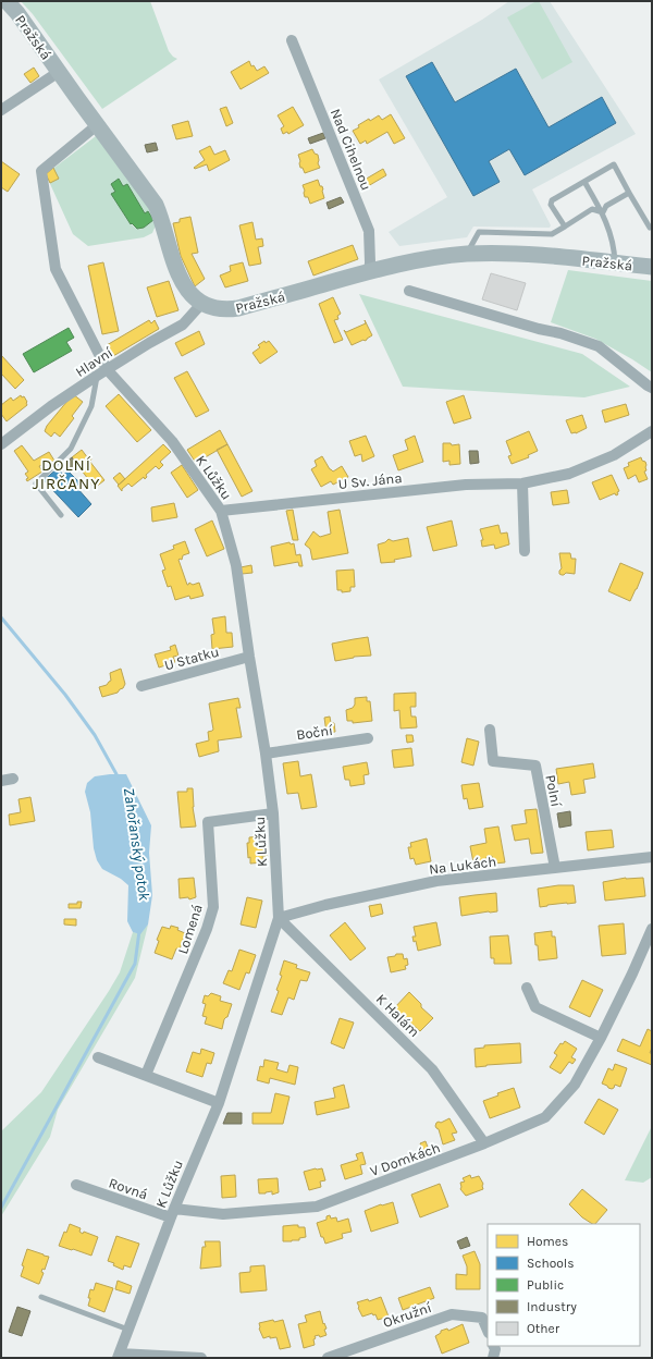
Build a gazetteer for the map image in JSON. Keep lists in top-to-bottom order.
{
  "streets": {
    "main road": ["Pražská"],
    "street": [
      "Nad Cihelnou",
      "Hlavní",
      "K Lůžku",
      "U Sv. Jána",
      "U Statku",
      "Boční",
      "Polní",
      "Na Lukách",
      "Lomená",
      "K Halám",
      "V Domkách",
      "Rovná",
      "Okružní"
    ]
  },
  "crossings": [
    ["Pražská", "Nad Cihelnou"],
    ["Pražská", "Hlavní"],
    ["Pražská", "K Lůžku"],
    ["Hlavní", "K Lůžku"],
    ["K Lůžku", "U Sv. Jána"],
    ["K Lůžku", "U Statku"],
    ["K Lůžku", "Boční"],
    ["K Lůžku", "Na Lukách"],
    ["K Lůžku", "Lomená"],
    ["K Lůžku", "K Halám"],
    ["K Lůžku", "V Domkách"],
    ["K Lůžku", "Rovná"],
    ["Polní", "Na Lukách"],
    ["Na Lukách", "K Halám"],
    ["K Halám", "V Domkách"],
    ["V Domkách", "Rovná"]
  ],
  "districts": ["DOLNÍ JIRČANY"],
  "water": ["Zahořanský potok"],
  "legend": [
    "Homes",
    "Schools",
    "Public",
    "Industry",
    "Other"
  ]
}
